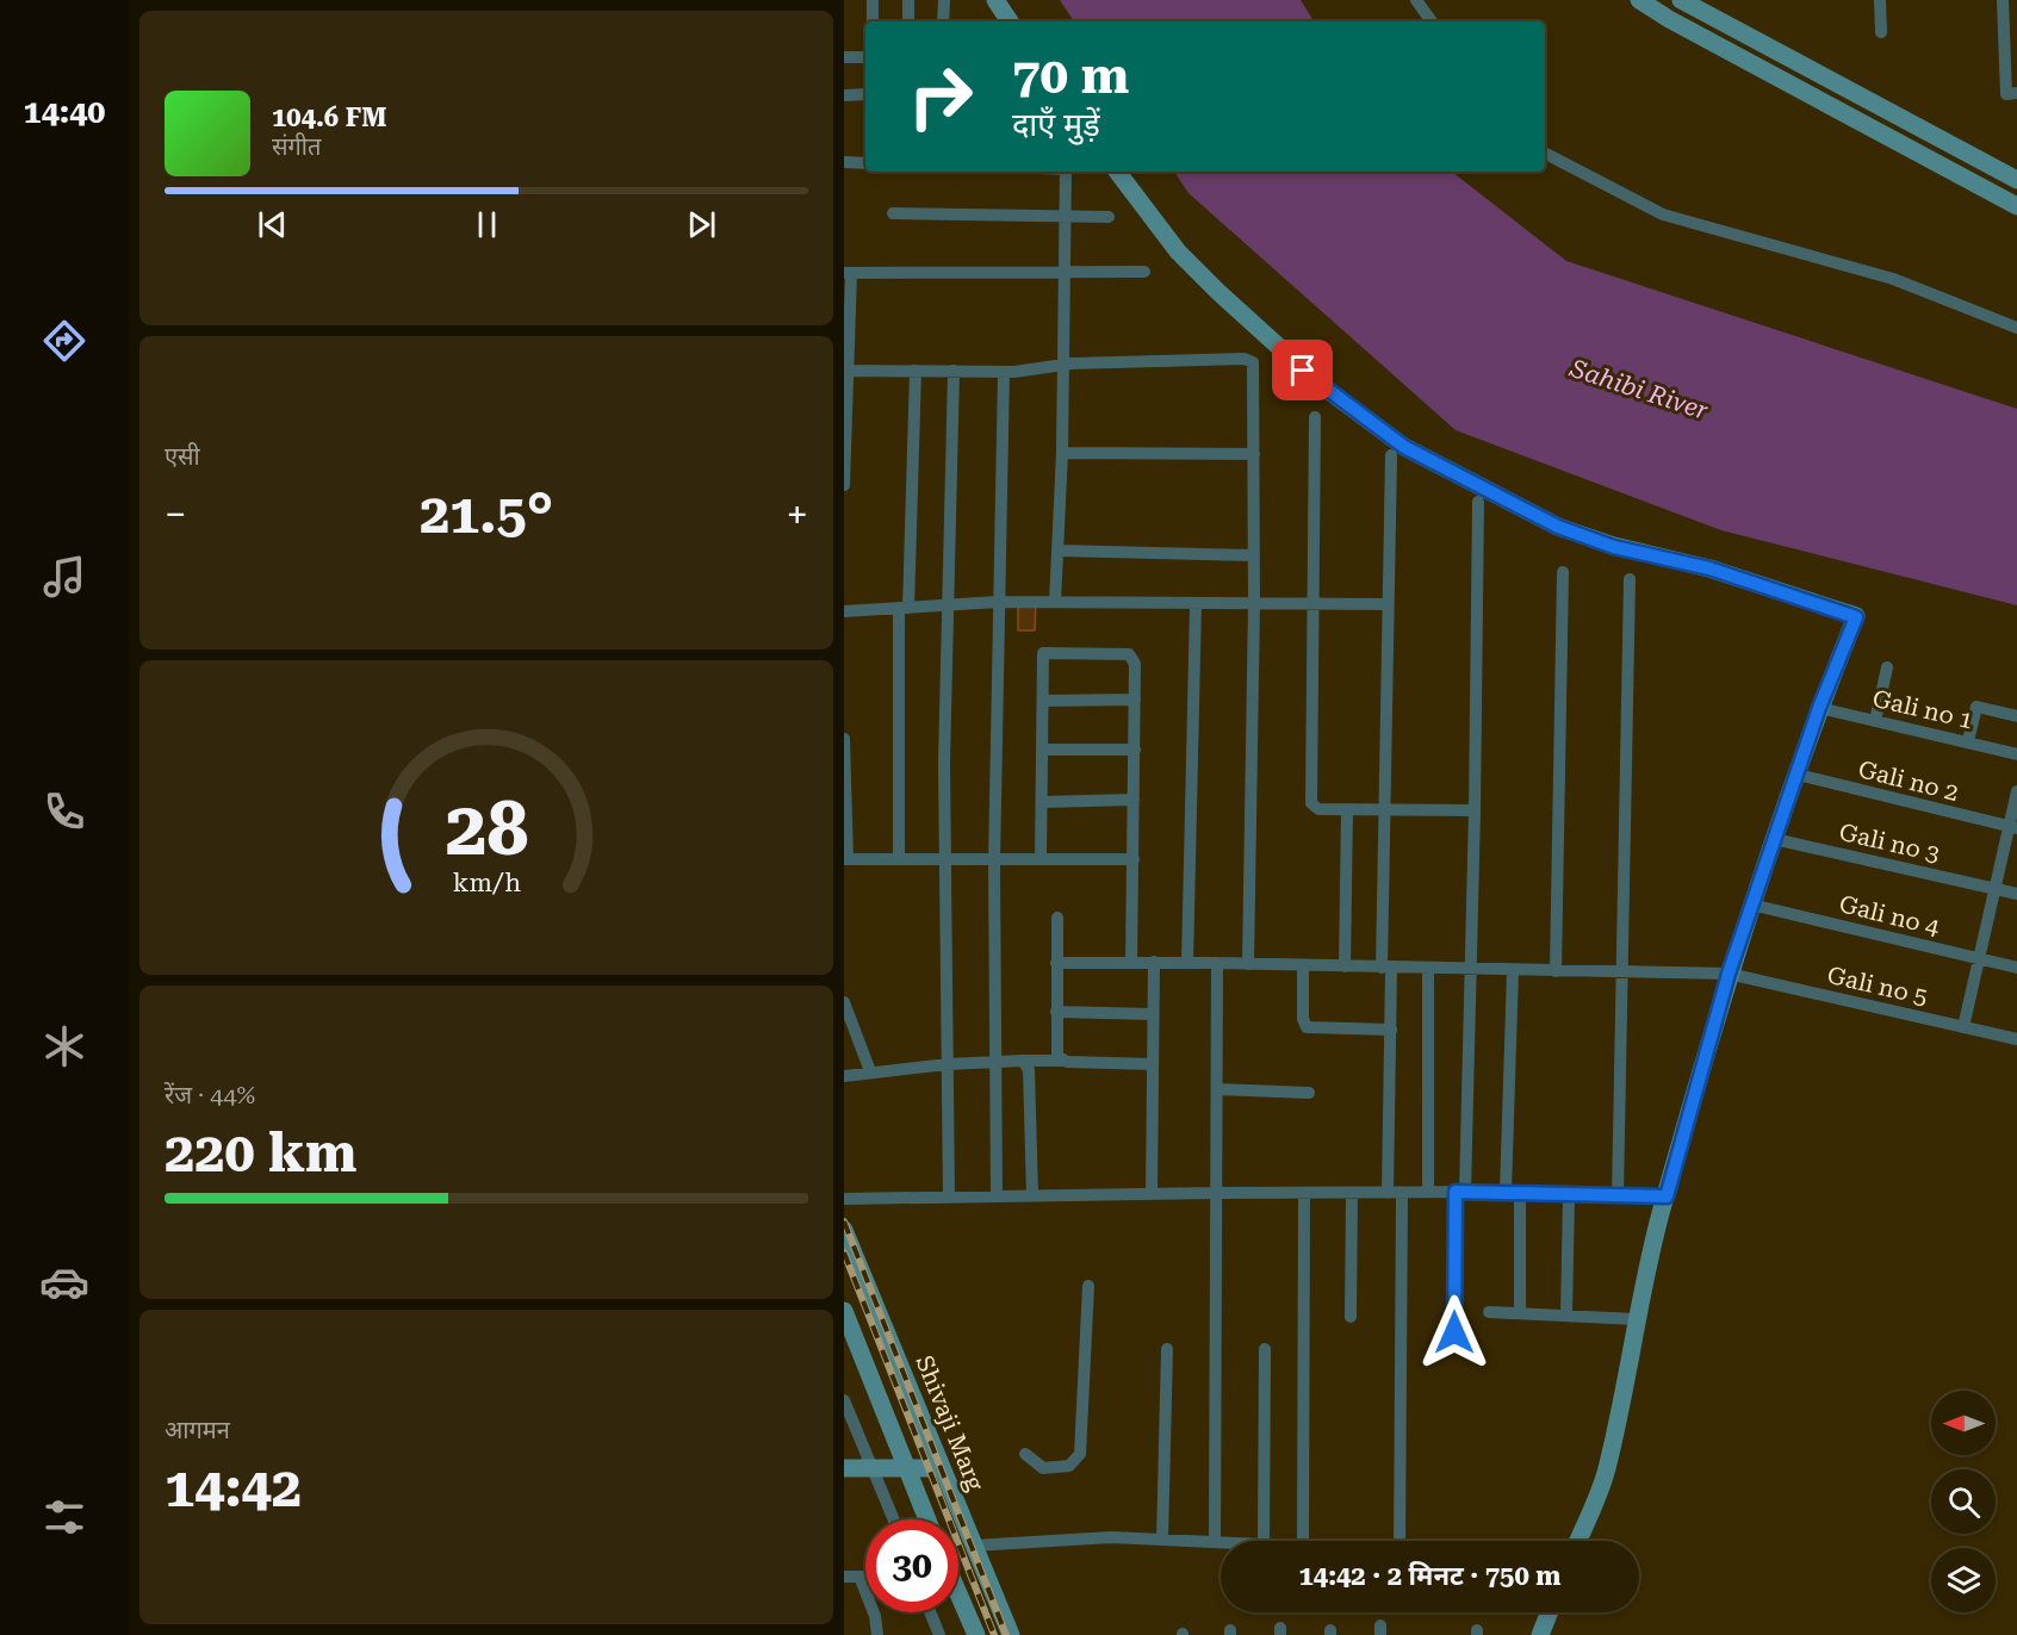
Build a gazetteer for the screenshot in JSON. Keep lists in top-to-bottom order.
{
  "streets": {
    "street": [
      "Gali no 1",
      "Gali no 2",
      "Gali no 3",
      "Gali no 4",
      "Gali no 5",
      "Shivaji Marg"
    ]
  },
  "water": ["Sahibi River"],
  "north": "left",
  "page": {
    "tabs": "14:40",
    "turn": ["70 m", "दाएँ मुड़ें"],
    "song": ["104.6 FM", "संगीत"],
    "tile": [
      "एसी",
      ["रेंज · 44%", "220 km"],
      ["आगमन", "14:42"]
    ],
    "heat": ["−", "21.5°", "+"],
    "limit": "30",
    "trip": "14:42 · 2 मिनट · 750 m",
    "gauge": ["28", "km/h"]
  }
}
